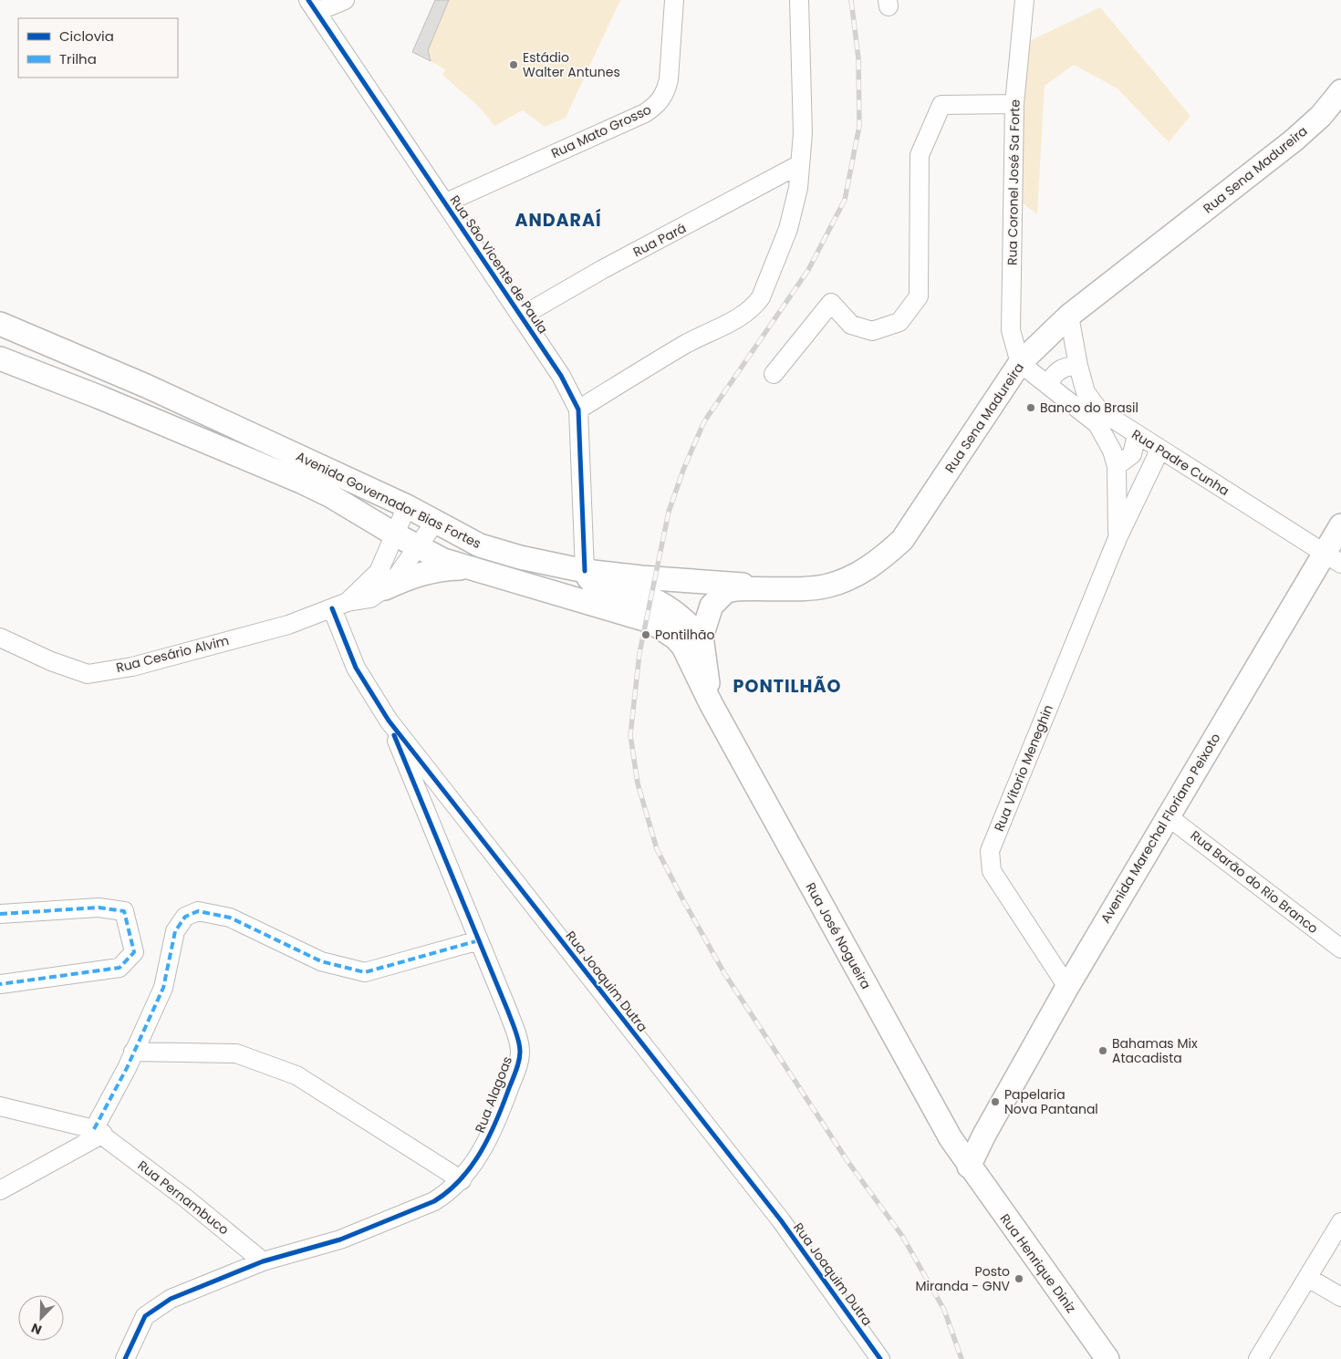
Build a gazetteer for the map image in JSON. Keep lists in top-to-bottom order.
{
  "streets": {
    "main road": [
      "Rua Sena Madureira",
      "Avenida Governador Bias Fortes",
      "Avenida Marechal Floriano Peixoto",
      "Rua José Nogueira",
      "Rua Henrique Diniz"
    ],
    "street": [
      "Rua Mato Grosso",
      "Rua Coronel José Sa Forte",
      "Rua Pará",
      "Rua São Vicente de Paula",
      "Rua Padre Cunha",
      "Rua Cesário Alvim",
      "Rua Vitorio Meneghin",
      "Rua Barão do Rio Branco",
      "Rua Joaquim Dutra",
      "Rua Alagoas",
      "Rua Pernambuco"
    ]
  },
  "crossings": [
    ["Rua Mato Grosso", "Rua São Vicente de Paula"],
    ["Rua Sena Madureira", "Rua Coronel José Sa Forte"],
    ["Rua Sena Madureira", "Rua Padre Cunha"],
    ["Rua Sena Madureira", "Avenida Governador Bias Fortes"],
    ["Rua Pará", "Rua São Vicente de Paula"],
    ["Rua São Vicente de Paula", "Avenida Governador Bias Fortes"],
    ["Rua Padre Cunha", "Rua Vitorio Meneghin"],
    ["Rua Padre Cunha", "Avenida Marechal Floriano Peixoto"],
    ["Avenida Governador Bias Fortes", "Rua José Nogueira"],
    ["Rua Cesário Alvim", "Rua Joaquim Dutra"],
    ["Rua Vitorio Meneghin", "Avenida Marechal Floriano Peixoto"],
    ["Avenida Marechal Floriano Peixoto", "Rua Barão do Rio Branco"],
    ["Avenida Marechal Floriano Peixoto", "Rua José Nogueira"],
    ["Avenida Marechal Floriano Peixoto", "Rua Henrique Diniz"],
    ["Rua José Nogueira", "Rua Henrique Diniz"],
    ["Rua Joaquim Dutra", "Rua Alagoas"],
    ["Rua Alagoas", "Rua Pernambuco"]
  ],
  "districts": ["ANDARAÍ", "PONTILHÃO"],
  "places": [
    "Estádio Walter Antunes",
    "Banco do Brasil",
    "Pontilhão",
    "Bahamas Mix Atacadista",
    "Papelaria Nova Pantanal",
    "Posto Miranda - GNV"
  ],
  "legend": ["Ciclovia", "Trilha"],
  "north": "bottom left"
}
